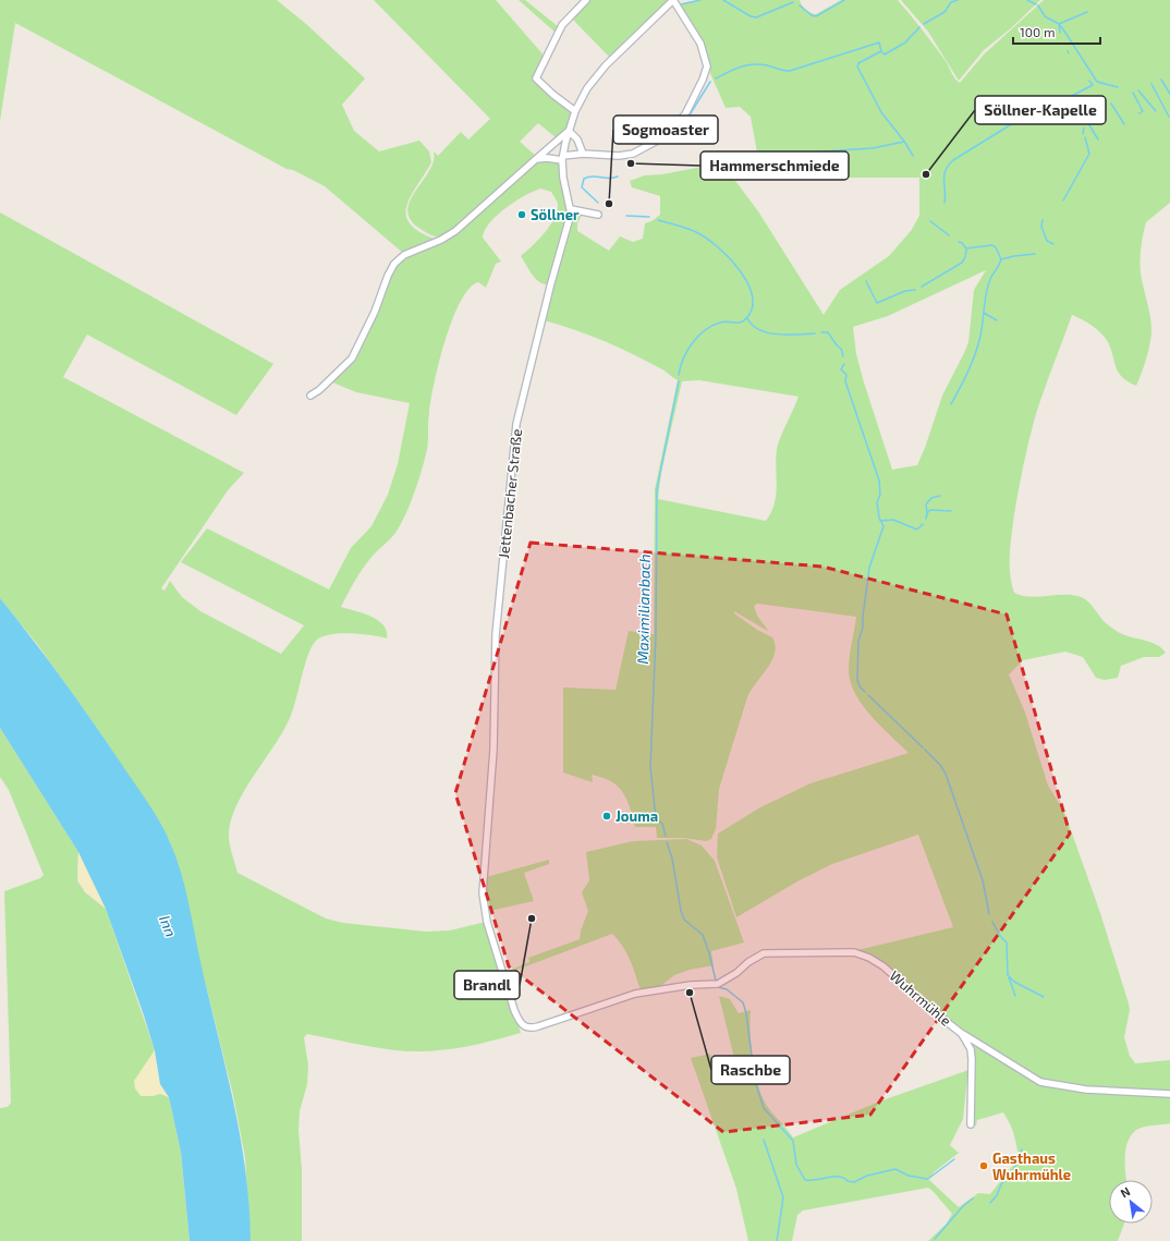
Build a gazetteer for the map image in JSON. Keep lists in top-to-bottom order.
{
  "streets": {
    "street": ["Jettenbacher Straße", "Wuhrmühle"]
  },
  "crossings": [
    ["Jettenbacher Straße", "Wuhrmühle"]
  ],
  "water": ["Maximilianbach", "Inn"],
  "places": [
    "Hammerschmiede",
    "Söllner-Kapelle",
    "Sogmoaster",
    "Söllner",
    "Jouma",
    "Brandl",
    "Raschbe",
    "Gasthaus Wuhrmühle"
  ],
  "scale_bar": "100 m",
  "north": "top left"
}
